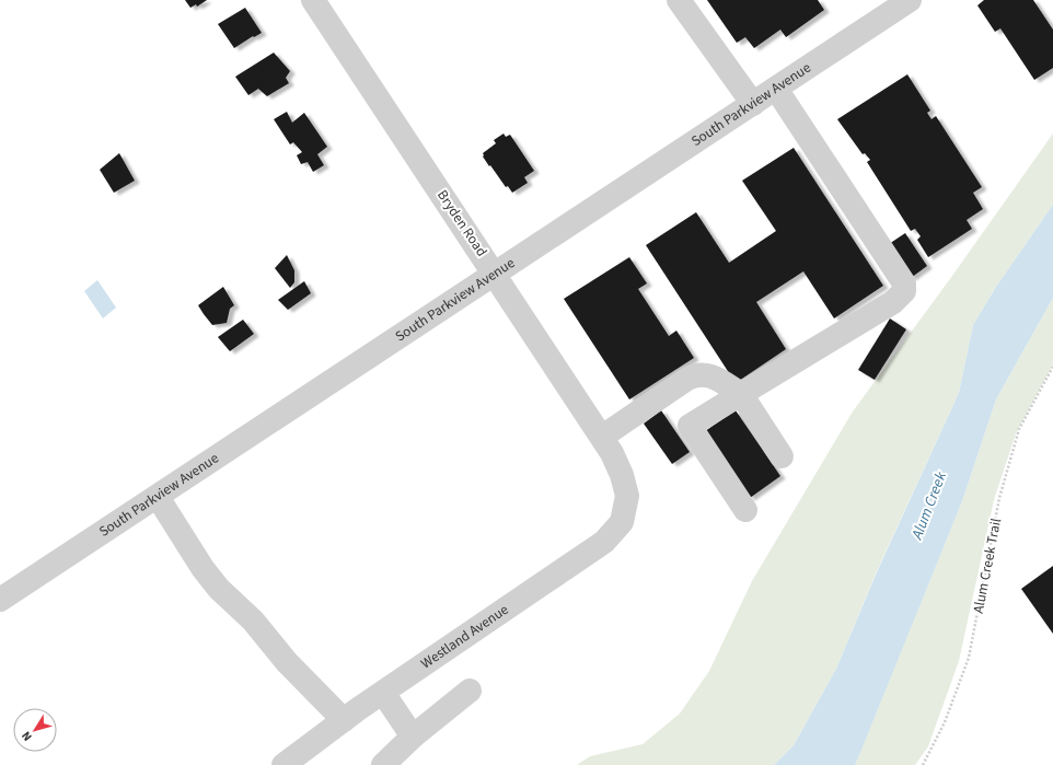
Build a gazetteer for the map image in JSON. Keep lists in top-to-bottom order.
{
  "streets": {
    "street": ["South Parkview Avenue", "Bryden Road", "Westland Avenue"],
    "path": ["Alum Creek Trail"]
  },
  "crossings": [
    ["South Parkview Avenue", "Bryden Road"],
    ["Bryden Road", "Westland Avenue"]
  ],
  "water": ["Alum Creek"],
  "north": "bottom left"
}
